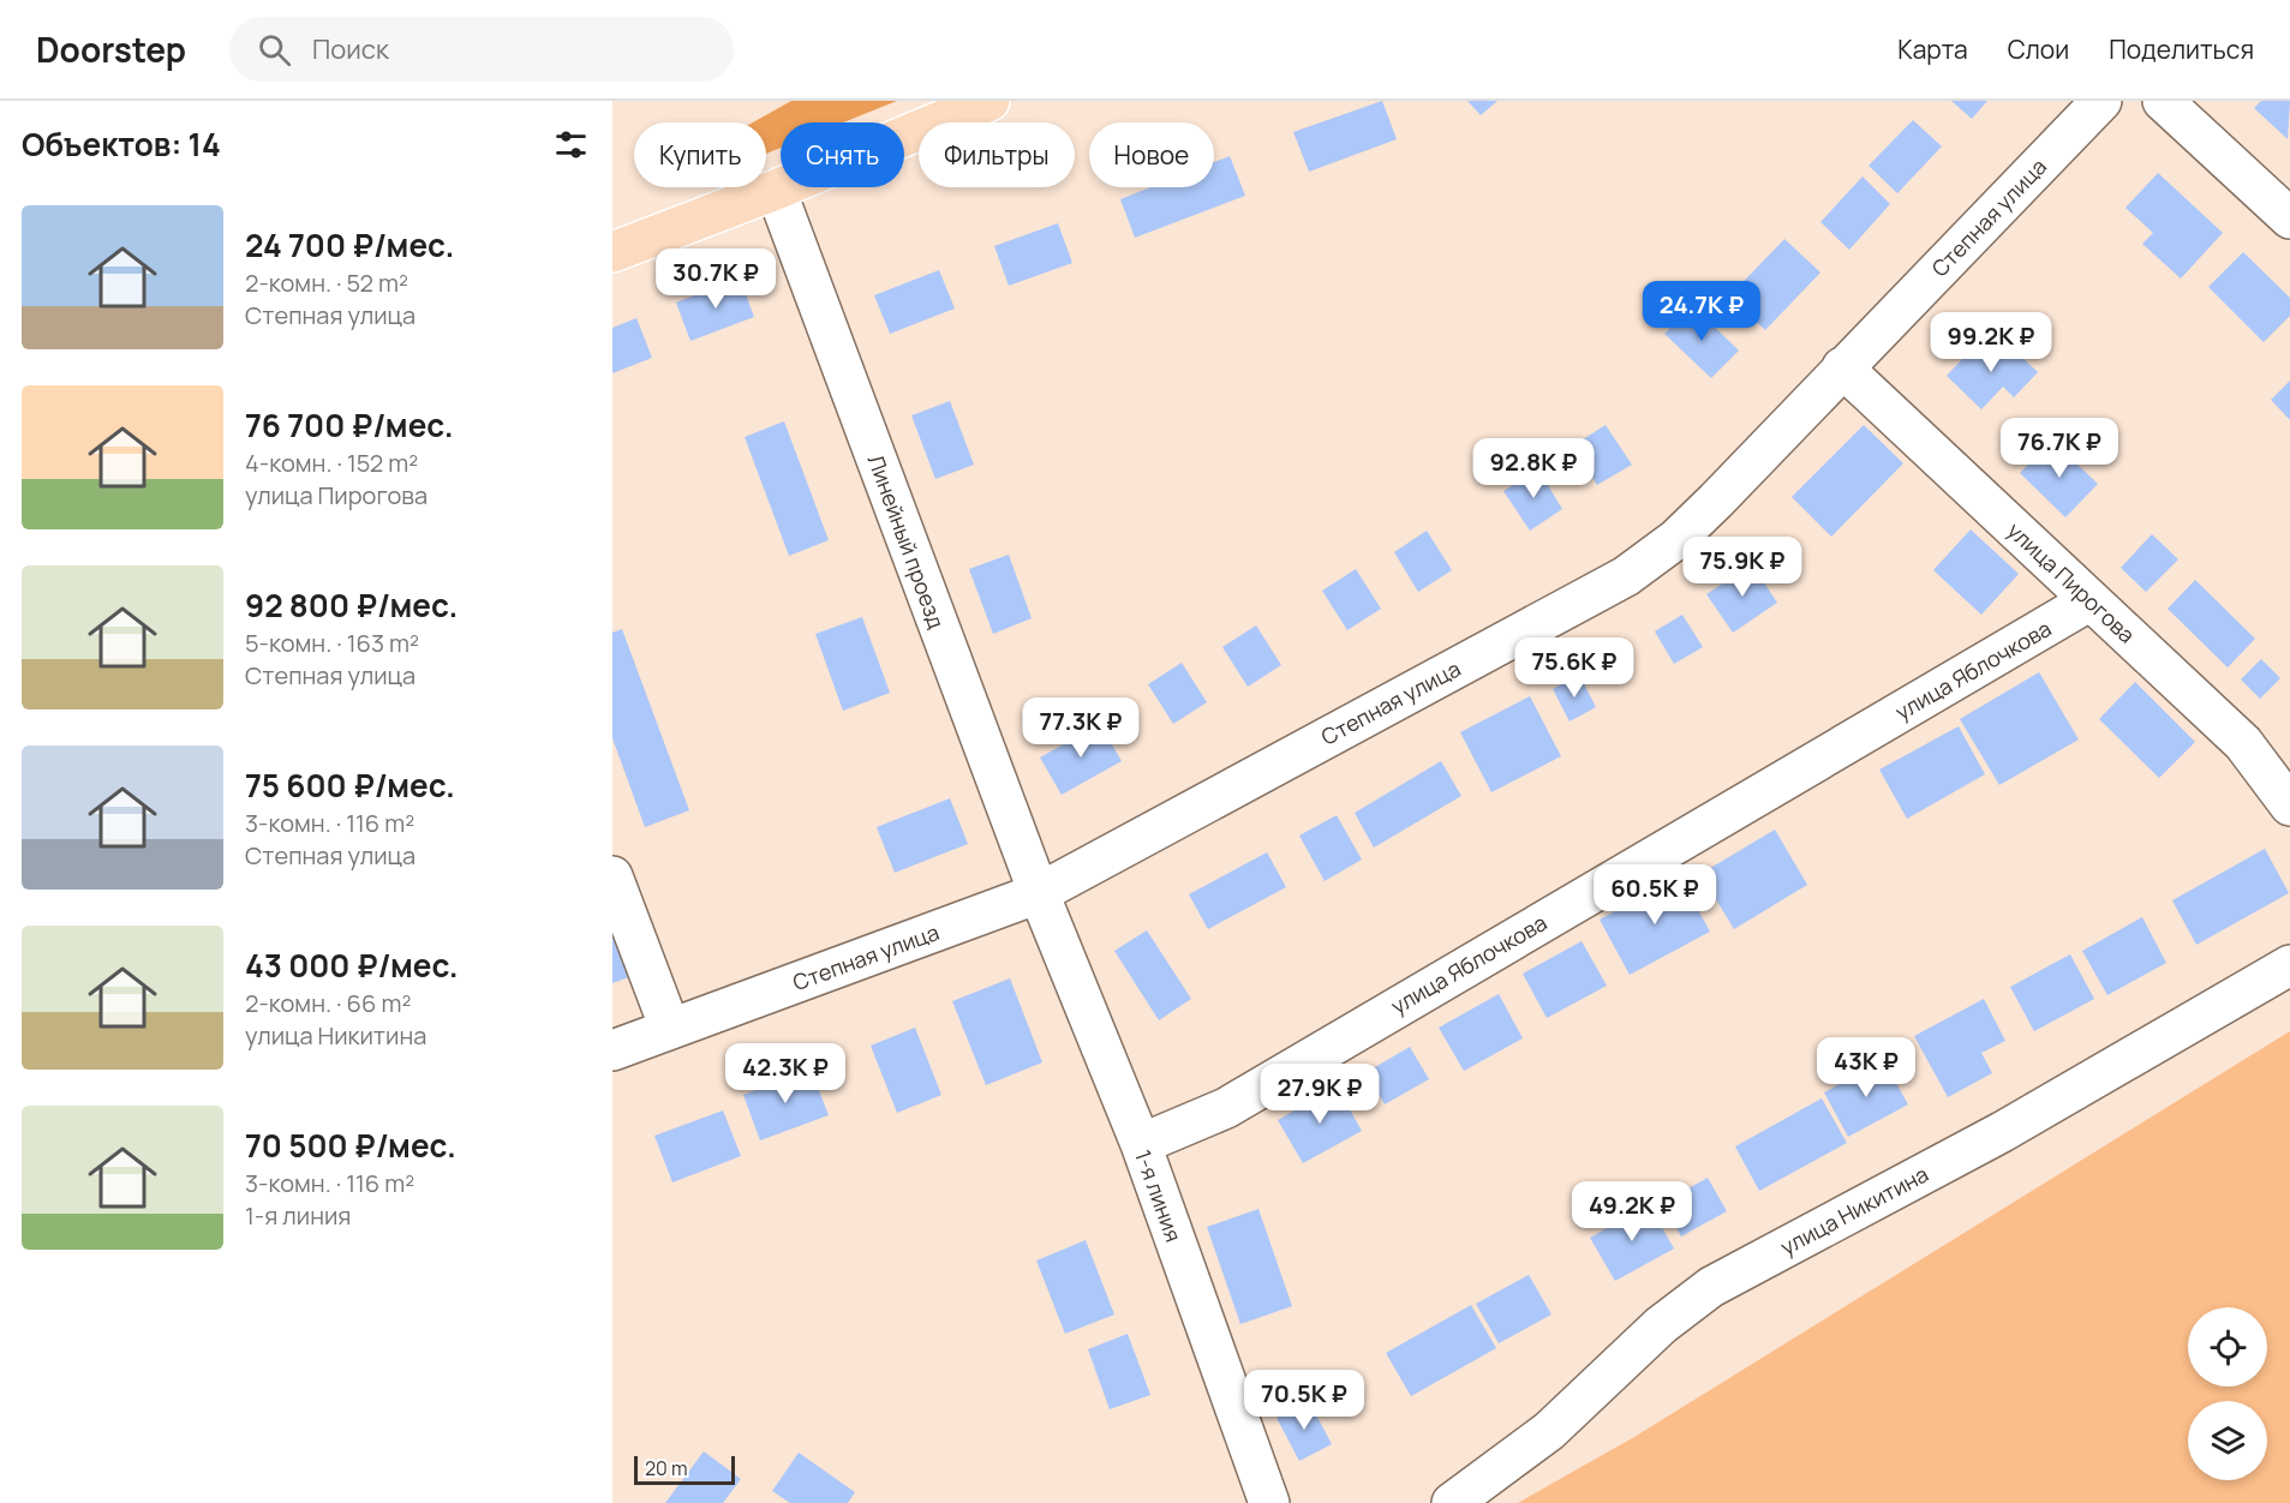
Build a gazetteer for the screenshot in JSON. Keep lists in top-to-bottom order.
{
  "streets": {
    "street": [
      "Степная улица",
      "Линейный проезд",
      "улица Пирогова",
      "улица Яблочкова",
      "1-я линия",
      "улица Никитина"
    ]
  },
  "crossings": [
    ["Степная улица", "Линейный проезд"],
    ["Степная улица", "улица Пирогова"],
    ["Степная улица", "1-я линия"],
    ["Линейный проезд", "1-я линия"],
    ["улица Пирогова", "улица Яблочкова"],
    ["улица Яблочкова", "1-я линия"]
  ],
  "scale_bar": "20 m",
  "page": {
    "header": "Doorstep",
    "search": "Поиск",
    "nav": ["Карта", "Слои", "Поделиться"],
    "heading": "Объектов: 14",
    "chip": [
      "Купить",
      "Снять",
      "Фильтры",
      "Новое"
    ],
    "list": [
      {
        "name": "24 700 ₽/мес.",
        "note": "2-комн. · 52 m² · Степная улица"
      },
      {
        "name": "76 700 ₽/мес.",
        "note": "4-комн. · 152 m² · улица Пирогова"
      },
      {
        "name": "92 800 ₽/мес.",
        "note": "5-комн. · 163 m² · Степная улица"
      },
      {
        "name": "75 600 ₽/мес.",
        "note": "3-комн. · 116 m² · Степная улица"
      },
      {
        "name": "43 000 ₽/мес.",
        "note": "2-комн. · 66 m² · улица Никитина"
      },
      {
        "name": "70 500 ₽/мес.",
        "note": "3-комн. · 116 m² · 1-я линия"
      }
    ],
    "price": [
      "30.7K ₽",
      "24.7K ₽",
      "99.2K ₽",
      "76.7K ₽",
      "92.8K ₽",
      "75.9K ₽",
      "75.6K ₽",
      "77.3K ₽",
      "60.5K ₽",
      "43K ₽",
      "42.3K ₽",
      "27.9K ₽",
      "49.2K ₽",
      "70.5K ₽"
    ],
    "scale": "20 m"
  }
}
